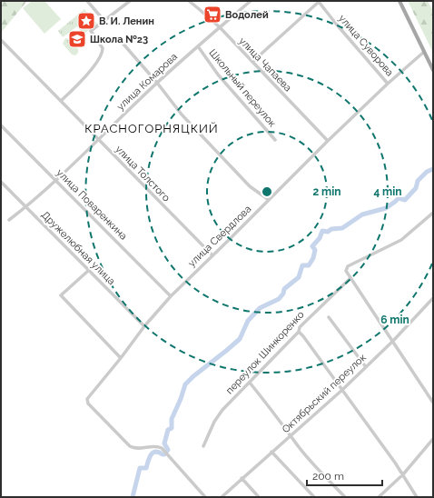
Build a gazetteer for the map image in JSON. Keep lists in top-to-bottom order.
{
  "streets": {
    "street": [
      "улица Суворова",
      "улица Чапаева",
      "улица Комарова",
      "Школьный переулок",
      "улица Толстого",
      "улица Поваренкина",
      "улица Свердлова",
      "Дружелюбная улица",
      "переулок Шинкоренко",
      "Октябрьский переулок"
    ]
  },
  "crossings": [
    ["улица Суворова", "улица Чапаева"],
    ["улица Суворова", "улица Свердлова"],
    ["улица Чапаева", "улица Комарова"],
    ["улица Чапаева", "улица Свердлова"],
    ["улица Комарова", "Школьный переулок"],
    ["улица Комарова", "улица Толстого"],
    ["улица Комарова", "улица Поваренкина"],
    ["улица Комарова", "Дружелюбная улица"],
    ["улица Толстого", "улица Свердлова"],
    ["улица Поваренкина", "улица Свердлова"],
    ["улица Свердлова", "Дружелюбная улица"]
  ],
  "districts": ["КРАСНОГОРНЯЦКИЙ"],
  "places": {
    "supermarket": ["Водолей"],
    "place": ["В. И. Ленин"],
    "school or university": ["Школа №23"]
  },
  "scale_bar": "200 m",
  "rings": ["2 min", "4 min", "6 min"]
}
